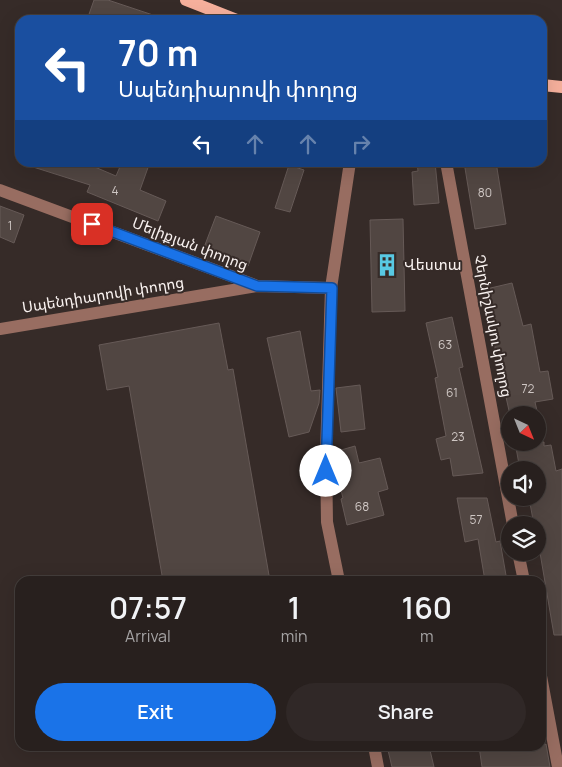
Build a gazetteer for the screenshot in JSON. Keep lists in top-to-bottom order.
{
  "streets": {
    "street": ["Մելիքյան փողոց", "Սպենդիարովի փողոց", "Չերնիշևսկու փողոց"]
  },
  "crossings": [
    ["Մելիքյան փողոց", "Սպենդիարովի փողոց"]
  ],
  "places": {
    "building": ["Վեստա"]
  },
  "house_numbers": [
    "4",
    "80",
    "1",
    "63",
    "72",
    "61",
    "23",
    "68",
    "57"
  ],
  "north": "bottom right",
  "page": {
    "turn": ["70 m", "Սպենդիարովի փողոց"],
    "eta": [
      "07:57",
      "Arrival",
      "1",
      "min",
      "160",
      "m"
    ],
    "buttons": ["Exit", "Share"]
  }
}
